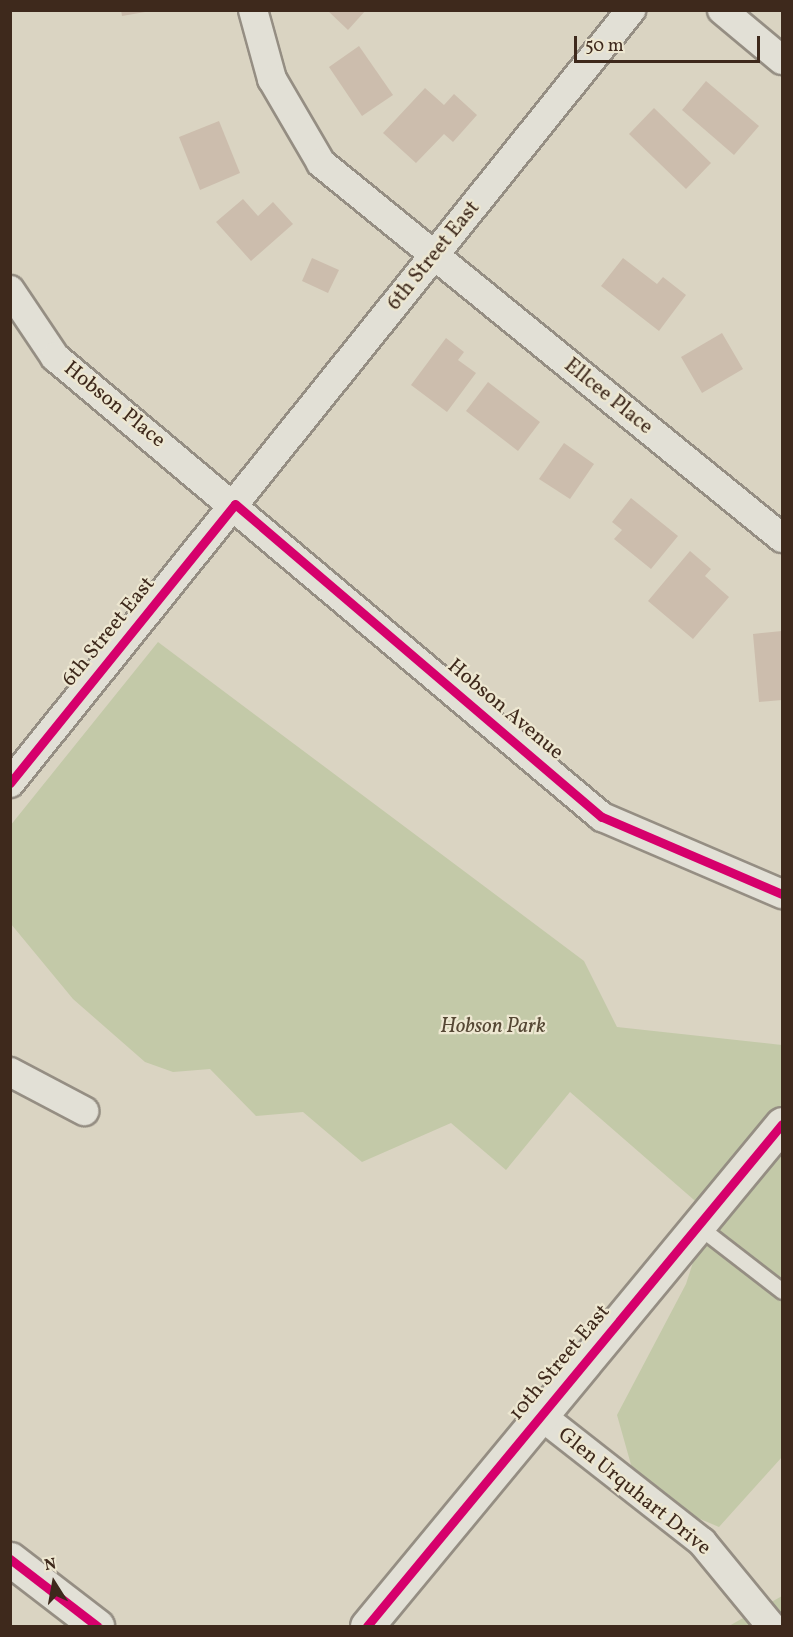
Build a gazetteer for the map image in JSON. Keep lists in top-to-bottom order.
{
  "streets": {
    "street": [
      "6th Street East",
      "Ellcee Place",
      "Hobson Place",
      "Hobson Avenue",
      "10th Street East",
      "Glen Urquhart Drive"
    ]
  },
  "crossings": [
    ["6th Street East", "Ellcee Place"],
    ["6th Street East", "Hobson Place"],
    ["6th Street East", "Hobson Avenue"],
    ["Hobson Place", "Hobson Avenue"],
    ["10th Street East", "Glen Urquhart Drive"]
  ],
  "parks": ["Hobson Park"],
  "scale_bar": "50 m",
  "north": "top"
}
